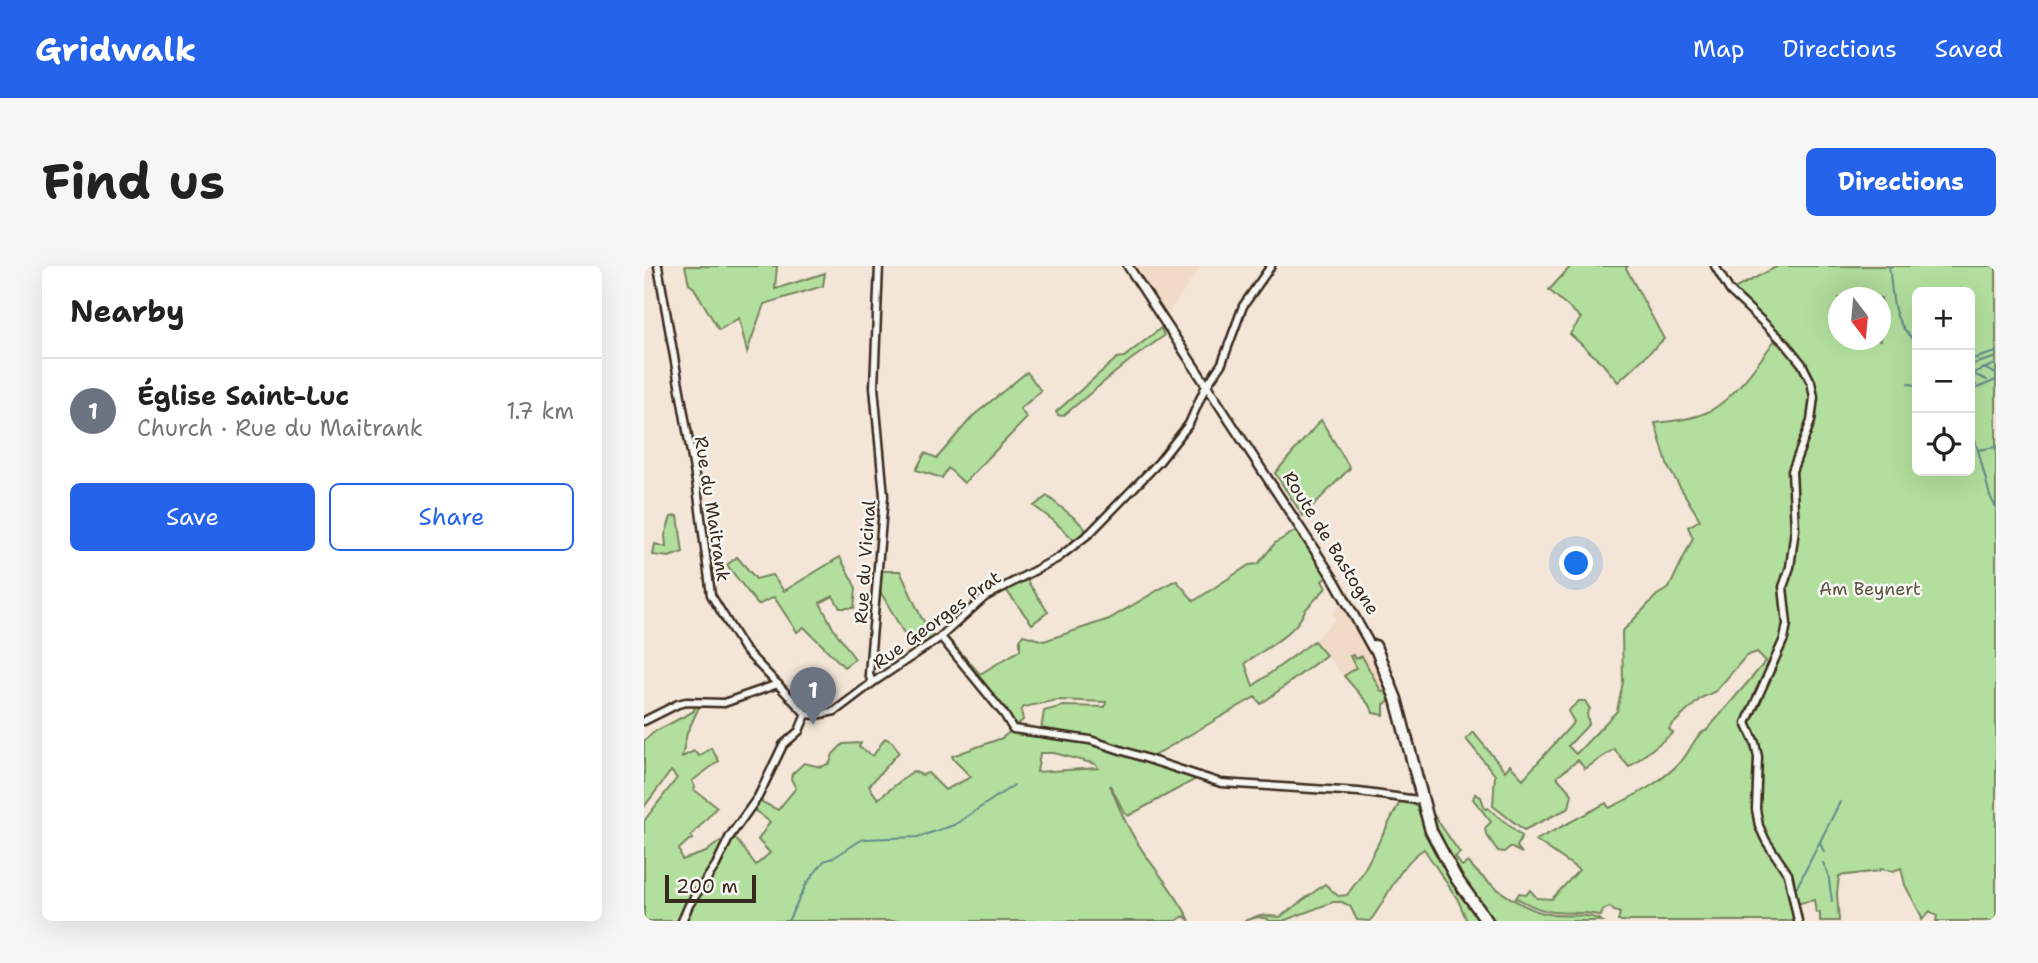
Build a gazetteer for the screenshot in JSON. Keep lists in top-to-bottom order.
{
  "streets": {
    "highway": ["Route de Bastogne"],
    "street": ["Rue du Maitrank", "Rue du Vicinal", "Rue Georges Prat"]
  },
  "crossings": [
    ["Rue du Maitrank", "Rue Georges Prat"],
    ["Route de Bastogne", "Rue Georges Prat"],
    ["Rue du Vicinal", "Rue Georges Prat"]
  ],
  "parks": ["Am Beynert"],
  "scale_bar": "200 m",
  "north": "bottom",
  "page": {
    "header": "Gridwalk",
    "nav": ["Map", "Directions", "Saved"],
    "buttons": [
      "Directions",
      ["Save", "Share"]
    ],
    "title": "Find us",
    "heading": "Nearby",
    "map_buttons": ["+", "−"],
    "list": [
      {
        "mark": "1",
        "name": "Église Saint-Luc",
        "note": "Church · Rue du Maitrank",
        "value": "1.7 km"
      }
    ],
    "pins": "1",
    "scale": "200 m"
  }
}
